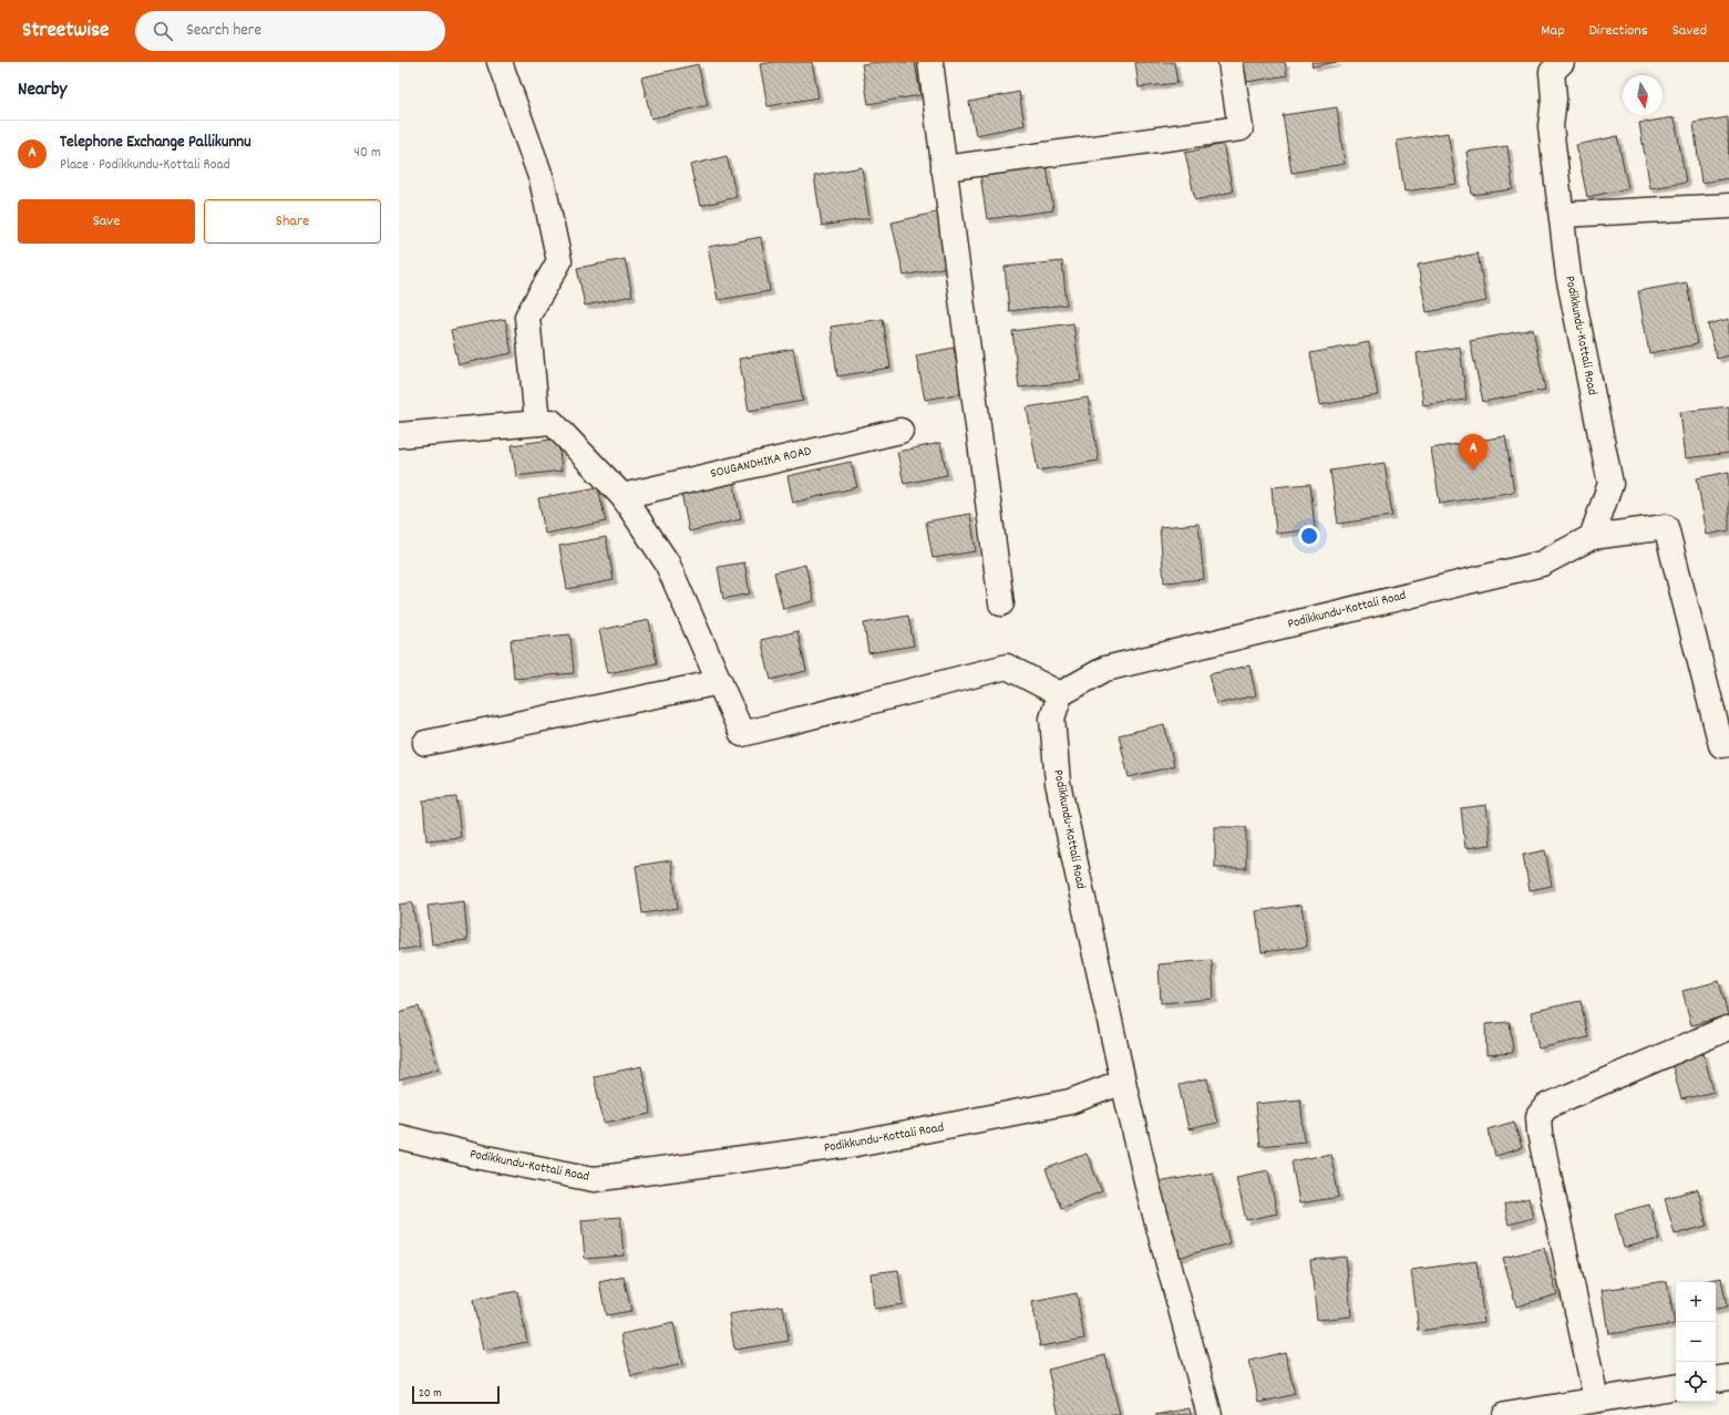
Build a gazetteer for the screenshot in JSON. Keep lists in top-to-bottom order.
{
  "streets": {
    "street": ["Podikkundu-Kottali Road", "SOUGANDHIKA ROAD"]
  },
  "scale_bar": "20 m",
  "north": "bottom",
  "page": {
    "header": "Streetwise",
    "search": "Search here",
    "nav": ["Map", "Directions", "Saved"],
    "heading": "Nearby",
    "list": [
      {
        "mark": "A",
        "name": "Telephone Exchange Pallikunnu",
        "note": "Place · Podikkundu-Kottali Road",
        "value": "40 m"
      }
    ],
    "buttons": ["Save", "Share"],
    "pins": "A",
    "map_buttons": ["+", "−"],
    "scale": "20 m"
  }
}
